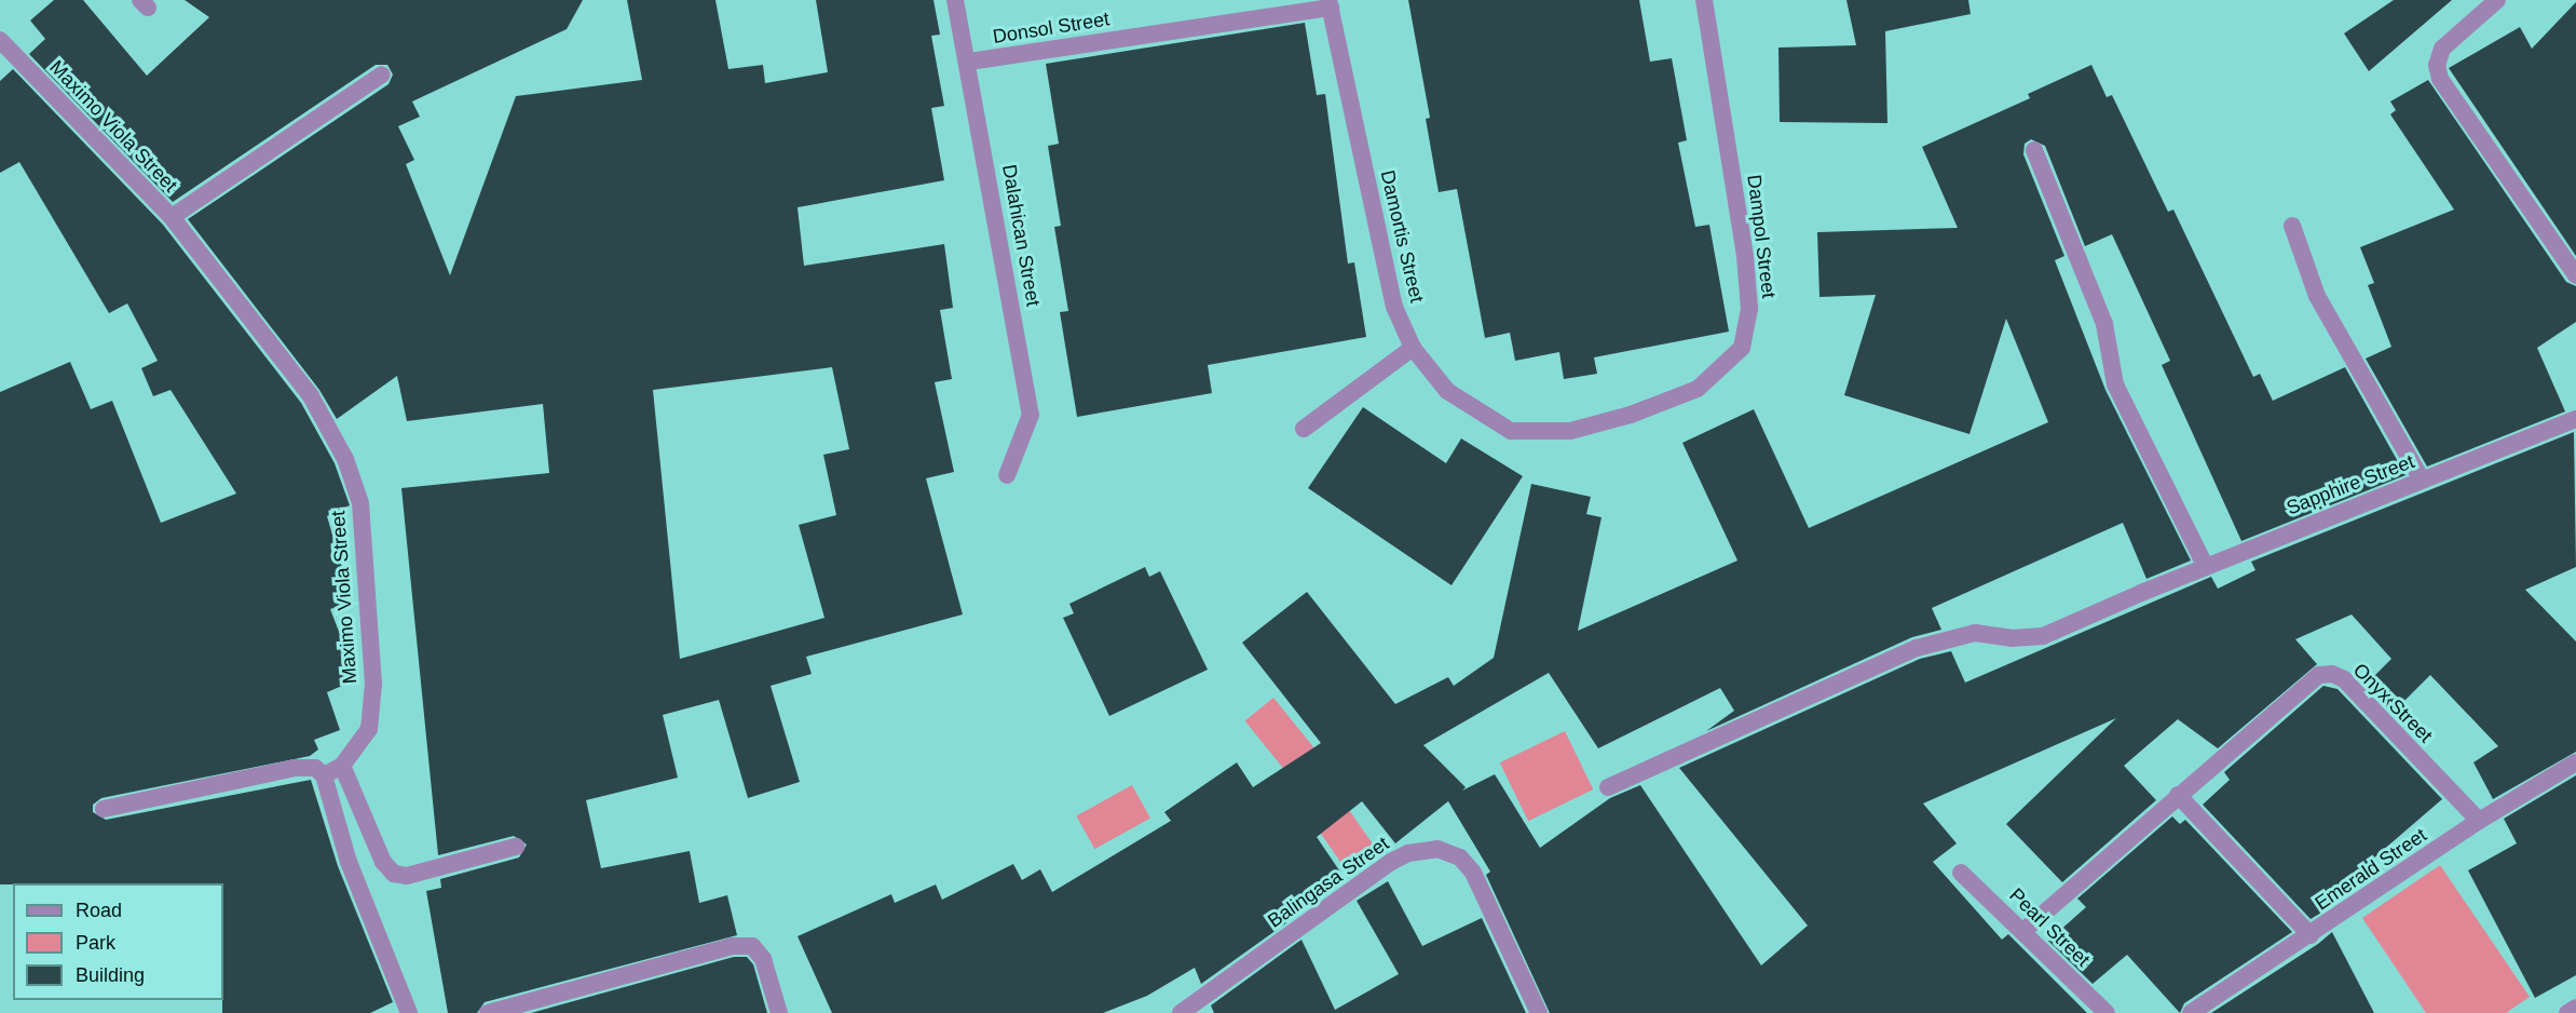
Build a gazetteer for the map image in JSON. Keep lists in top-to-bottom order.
{
  "streets": {
    "street": [
      "Donsol Street",
      "Maximo Viola Street",
      "Dalahican Street",
      "Damortis Street",
      "Dampol Street",
      "Sapphire Street",
      "Onyx Street",
      "Emerald Street",
      "Balingasa Street",
      "Pearl Street"
    ]
  },
  "crossings": [
    ["Donsol Street", "Dalahican Street"],
    ["Donsol Street", "Damortis Street"],
    ["Damortis Street", "Dampol Street"],
    ["Onyx Street", "Emerald Street"],
    ["Onyx Street", "Pearl Street"]
  ],
  "legend": ["Road", "Park", "Building"]
}
